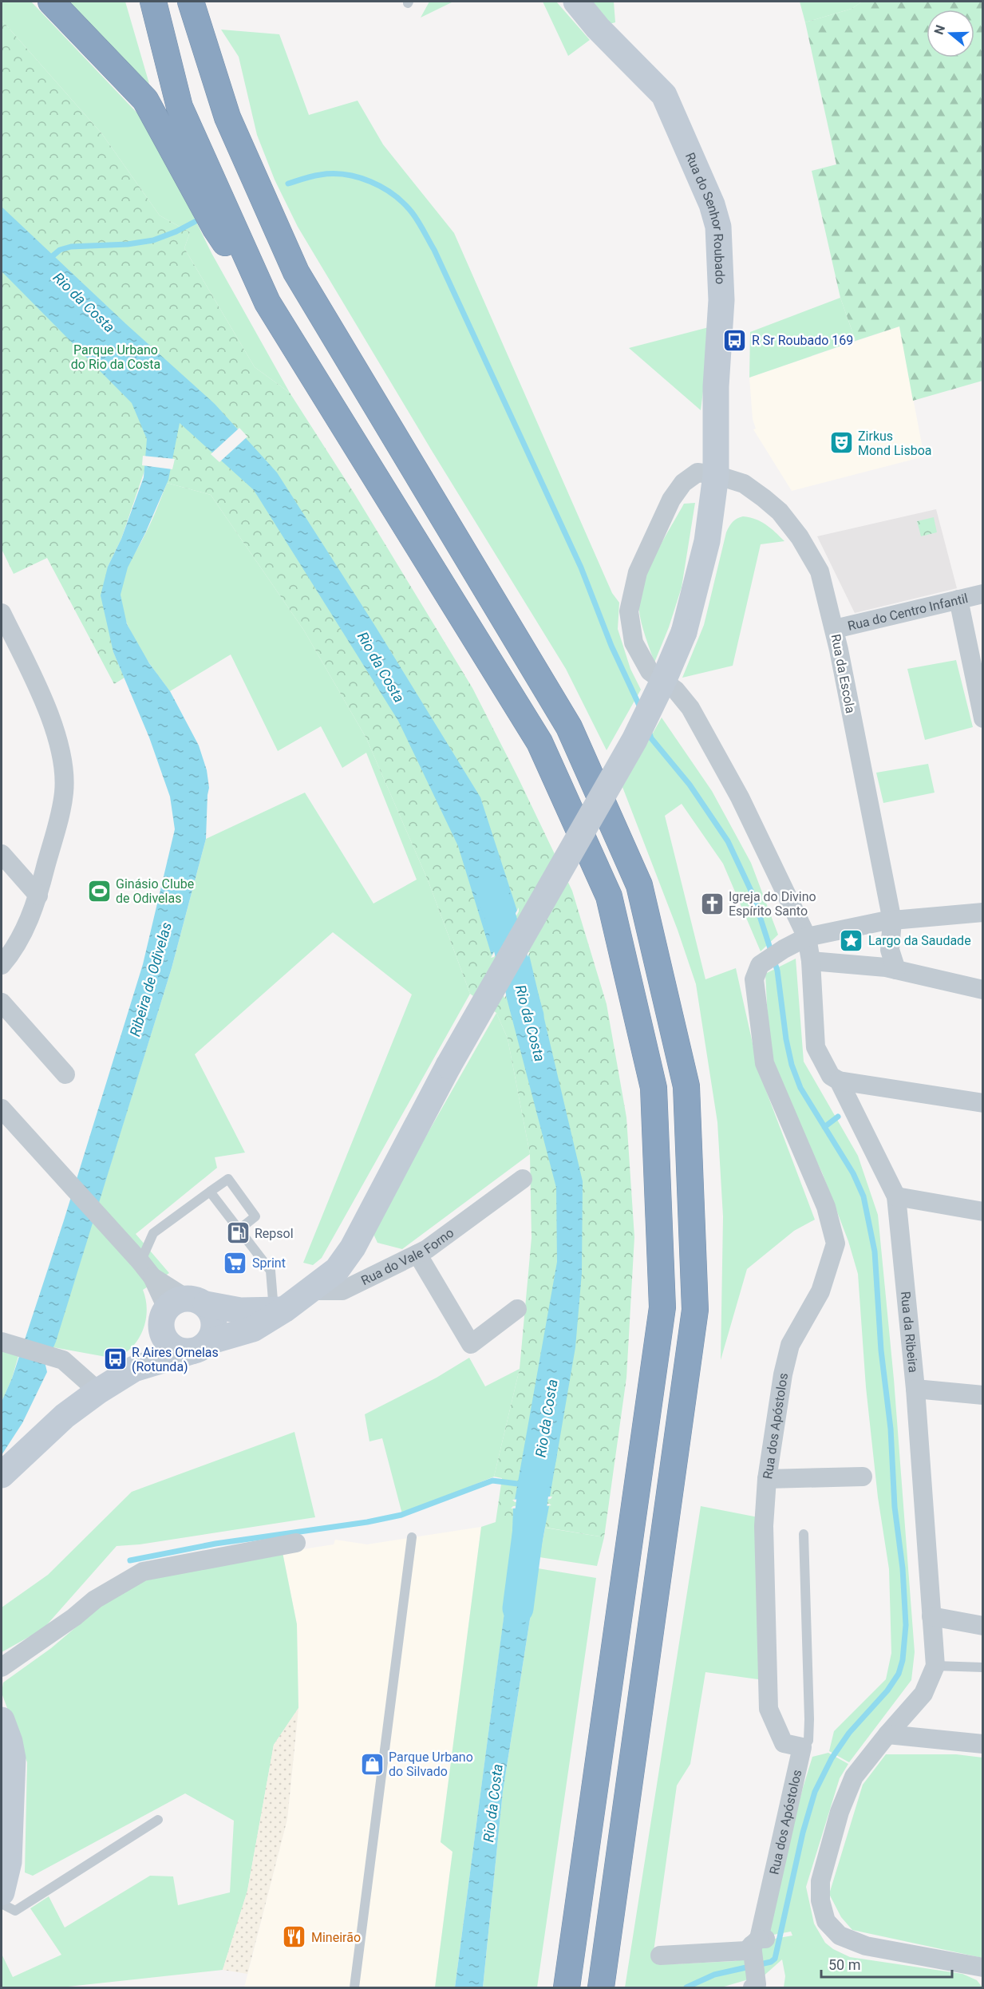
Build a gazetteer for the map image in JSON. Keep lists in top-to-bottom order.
{
  "streets": {
    "street": [
      "Rua do Senhor Roubado",
      "Rua do Centro Infantil",
      "Rua da Escola",
      "Rua do Vale Forno",
      "Rua da Ribeira",
      "Rua dos Apóstolos"
    ]
  },
  "crossings": [
    ["Rua do Senhor Roubado", "Rua da Escola"],
    ["Rua do Senhor Roubado", "Rua do Vale Forno"],
    ["Rua do Centro Infantil", "Rua da Escola"],
    ["Rua da Escola", "Rua da Ribeira"],
    ["Rua da Escola", "Rua dos Apóstolos"],
    ["Rua da Ribeira", "Rua dos Apóstolos"]
  ],
  "water": ["Rio da Costa", "Ribeira de Odivelas"],
  "parks": ["Parque Urbano do Rio da Costa"],
  "places": {
    "bus stop": ["R Sr Roubado 169", "R Aires Ornelas (Rotunda)"],
    "theatre": ["Zirkus Mond Lisboa"],
    "sports": ["Ginásio Clube de Odivelas"],
    "church": ["Igreja do Divino Espírito Santo"],
    "place": ["Largo da Saudade"],
    "fuel station": ["Repsol"],
    "supermarket": ["Sprint"],
    "shop": ["Parque Urbano do Silvado"],
    "restaurant": ["Mineirão"]
  },
  "scale_bar": "50 m",
  "north": "left"
}
